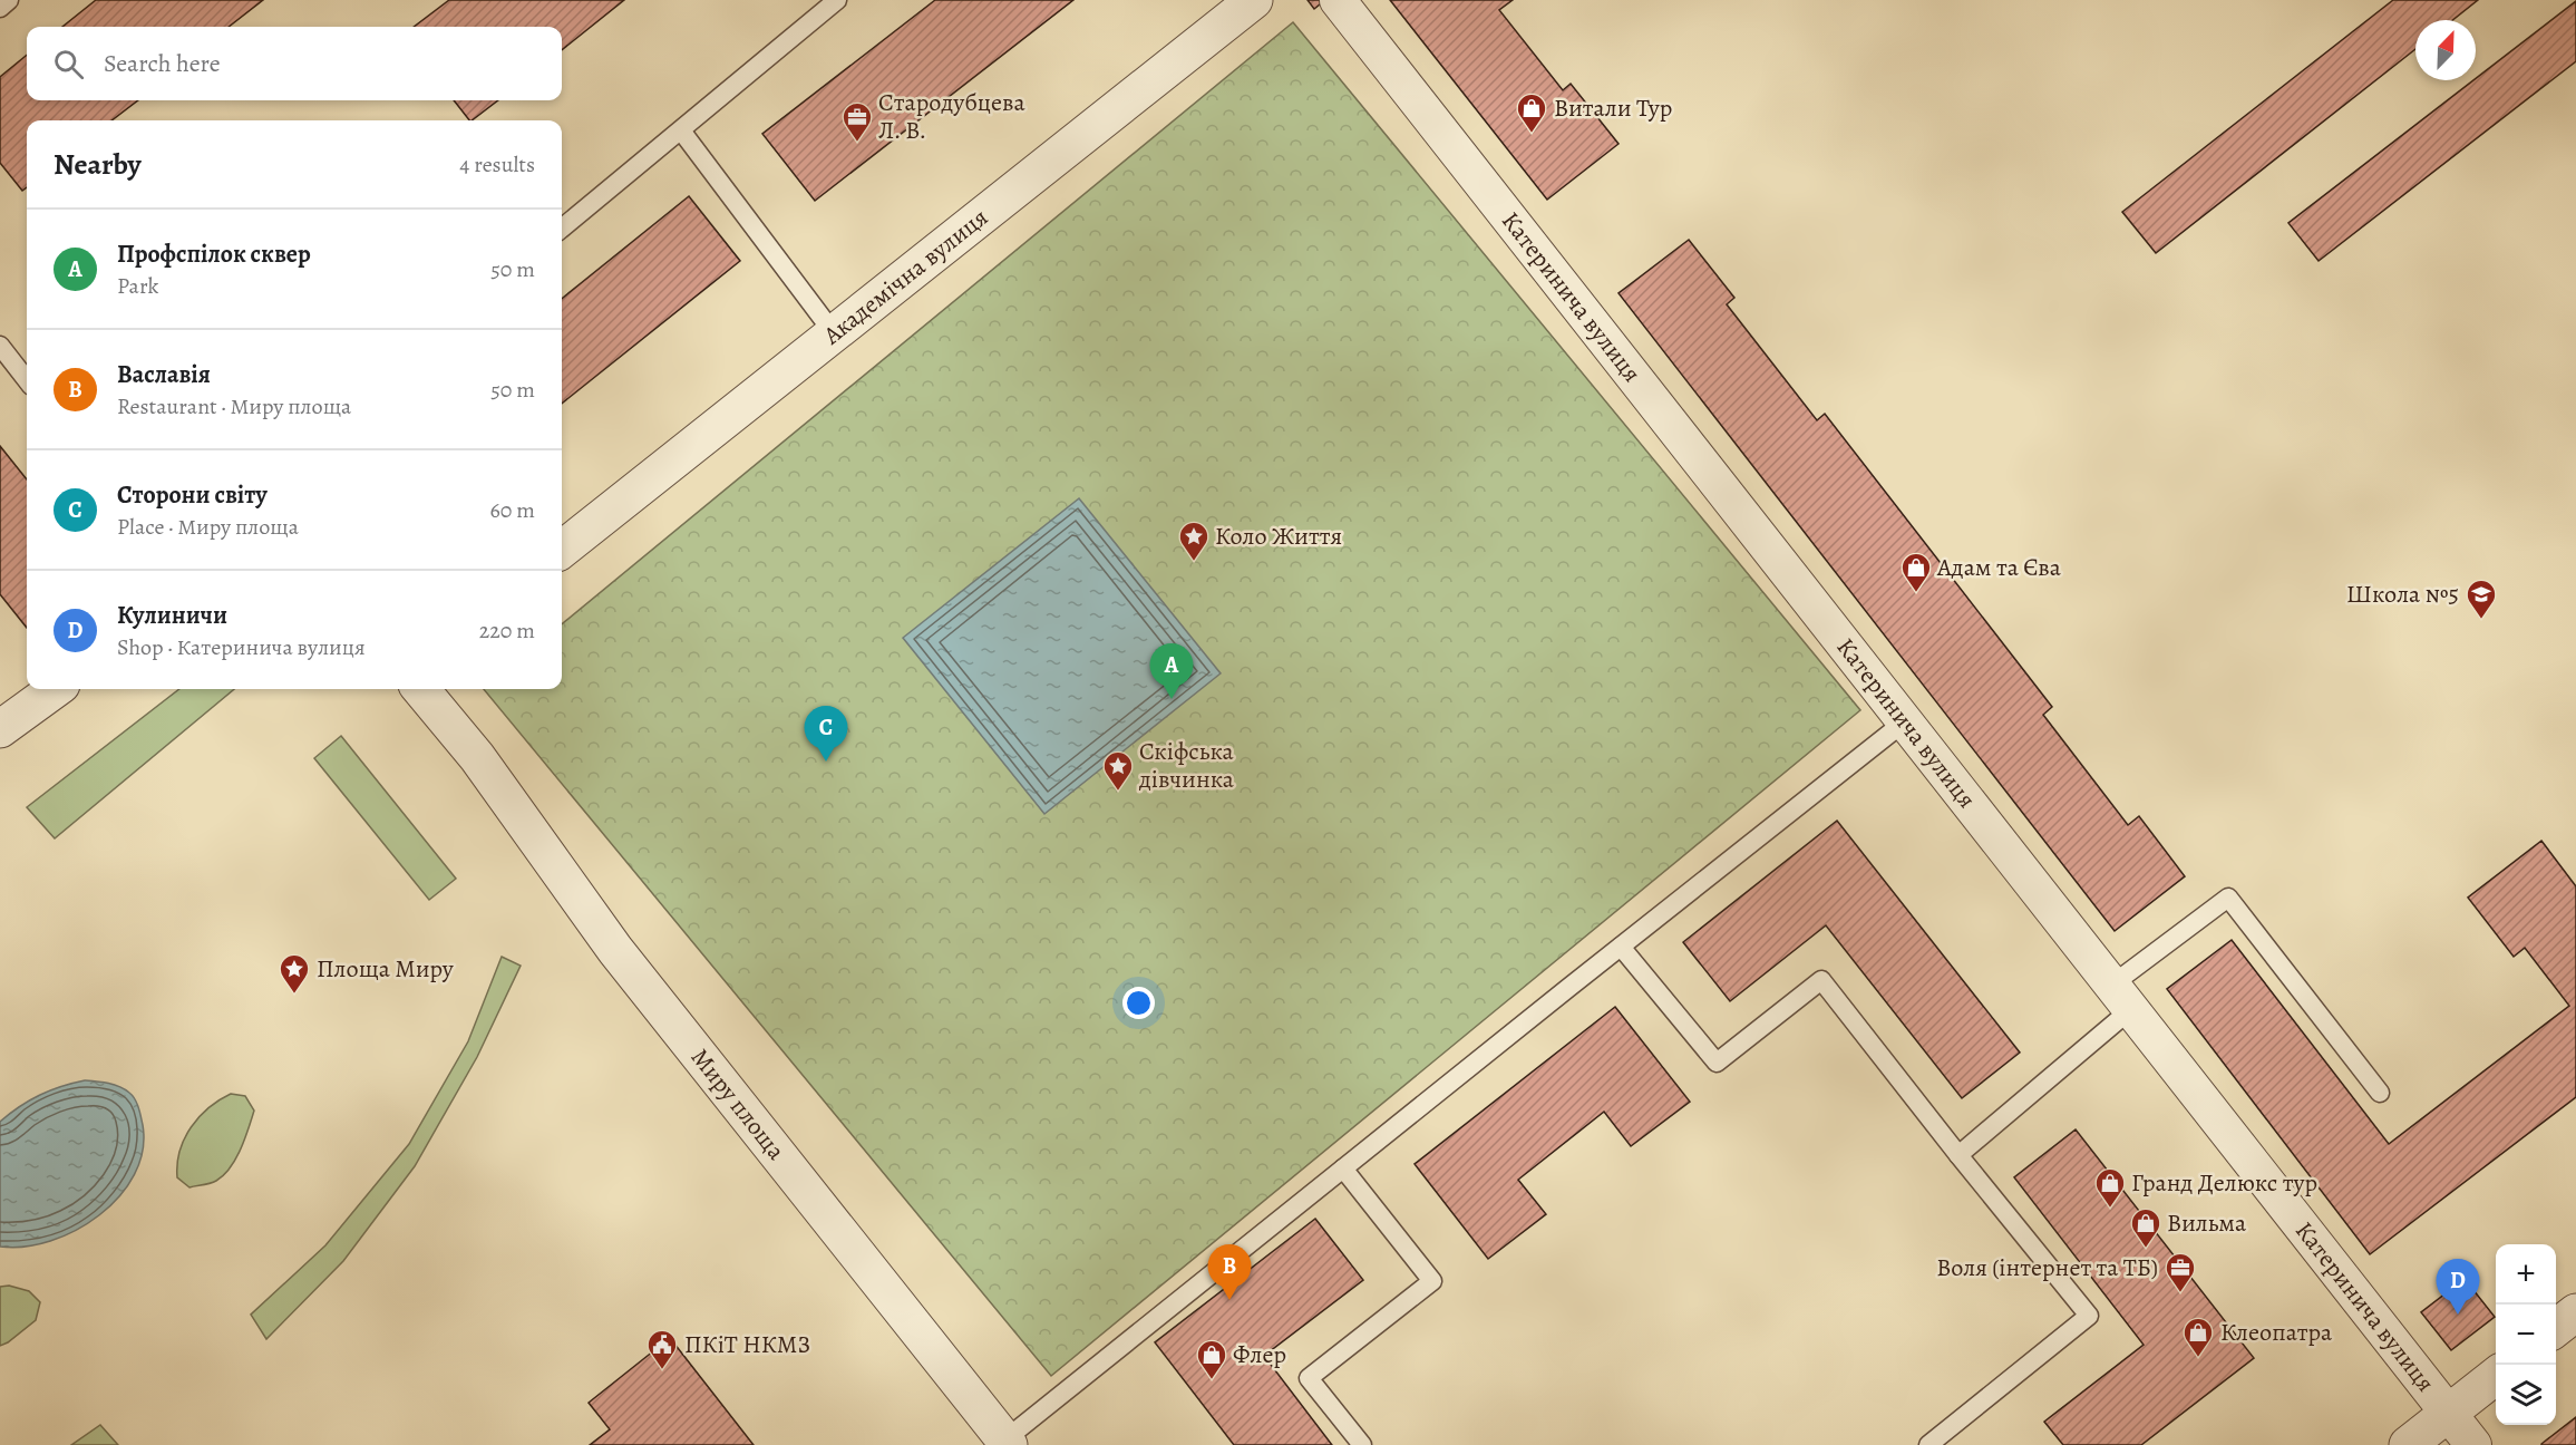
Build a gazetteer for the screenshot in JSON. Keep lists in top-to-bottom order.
{
  "streets": {
    "street": ["Академічна вулиця", "Катеринича вулиця", "Миру площа"]
  },
  "places": {
    "shop": [
      "Витали Тур",
      "Адам та Єва",
      "Гранд Делюкс тур",
      "Вильма",
      "Клеопатра",
      "Флер"
    ],
    "office": ["Стародубцева Л. В.", "Воля (інтернет та ТБ)"],
    "place": ["Коло Життя", "Скіфська дівчинка", "Площа Миру"],
    "school or university": ["Школа №5"],
    "public building": ["ПКіТ НКМЗ"]
  },
  "north": "top right",
  "page": {
    "search": "Search here",
    "heading": ["Nearby", "4 results"],
    "list": [
      {
        "mark": "A",
        "name": "Профспілок сквер",
        "note": "Park",
        "value": "50 m"
      },
      {
        "mark": "B",
        "name": "Ваславія",
        "note": "Restaurant · Миру площа",
        "value": "50 m"
      },
      {
        "mark": "C",
        "name": "Сторони світу",
        "note": "Place · Миру площа",
        "value": "60 m"
      },
      {
        "mark": "D",
        "name": "Кулиничи",
        "note": "Shop · Катеринича вулиця",
        "value": "220 m"
      }
    ],
    "pins": [
      "A",
      "C",
      "B",
      "D"
    ],
    "map_buttons": ["+", "−"]
  }
}
